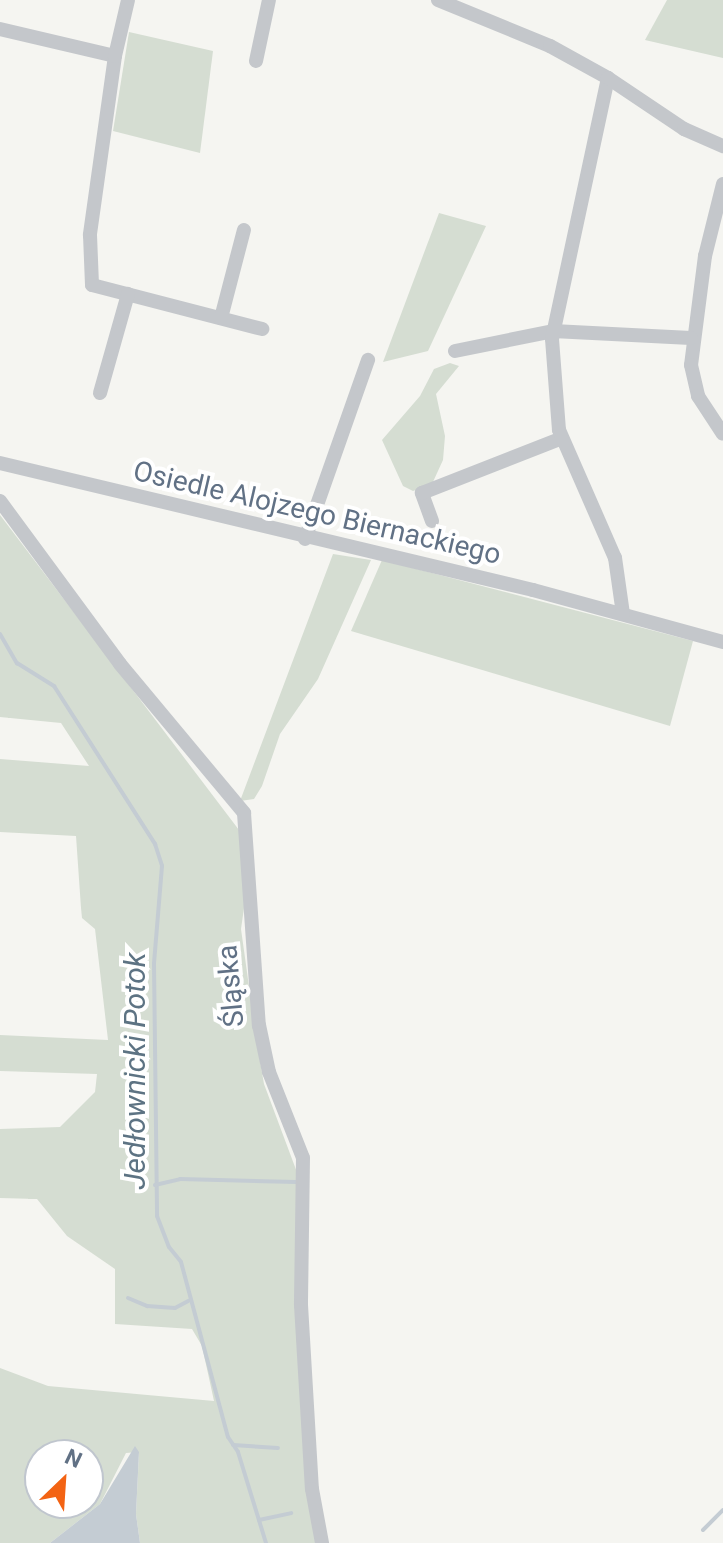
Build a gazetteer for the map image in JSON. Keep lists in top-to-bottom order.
{
  "streets": {
    "street": ["Osiedle Alojzego Biernackiego", "Śląska"]
  },
  "water": ["Jedłownicki Potok"],
  "north": "top right"
}
